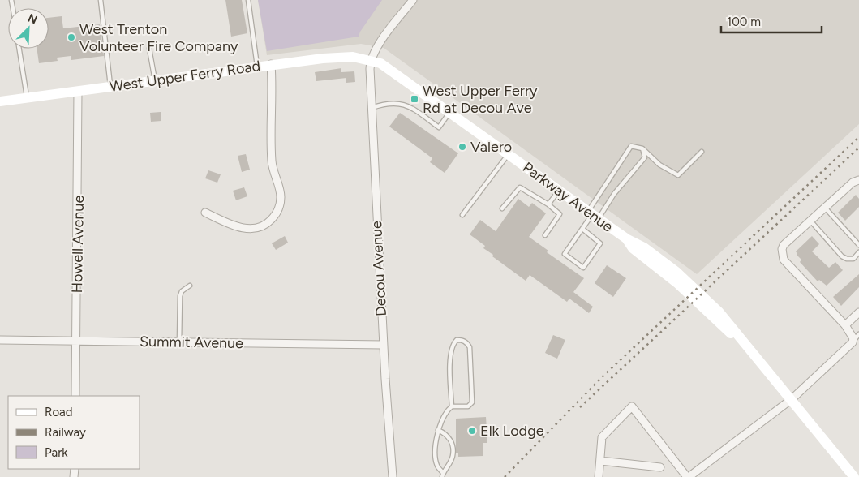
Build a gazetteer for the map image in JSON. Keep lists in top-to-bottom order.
{
  "streets": {
    "main road": ["West Upper Ferry Road", "Parkway Avenue"],
    "street": ["Howell Avenue", "Decou Avenue", "Summit Avenue"]
  },
  "crossings": [
    ["West Upper Ferry Road", "Parkway Avenue"],
    ["West Upper Ferry Road", "Howell Avenue"],
    ["West Upper Ferry Road", "Decou Avenue"],
    ["Parkway Avenue", "Decou Avenue"],
    ["Howell Avenue", "Summit Avenue"],
    ["Decou Avenue", "Summit Avenue"]
  ],
  "places": {
    "other": ["West Trenton Volunteer Fire Company", "Valero", "Elk Lodge"],
    "transit": ["West Upper Ferry Rd at Decou Ave"]
  },
  "legend": ["Road", "Railway", "Park"],
  "scale_bar": "100 m",
  "north": "top right"
}
